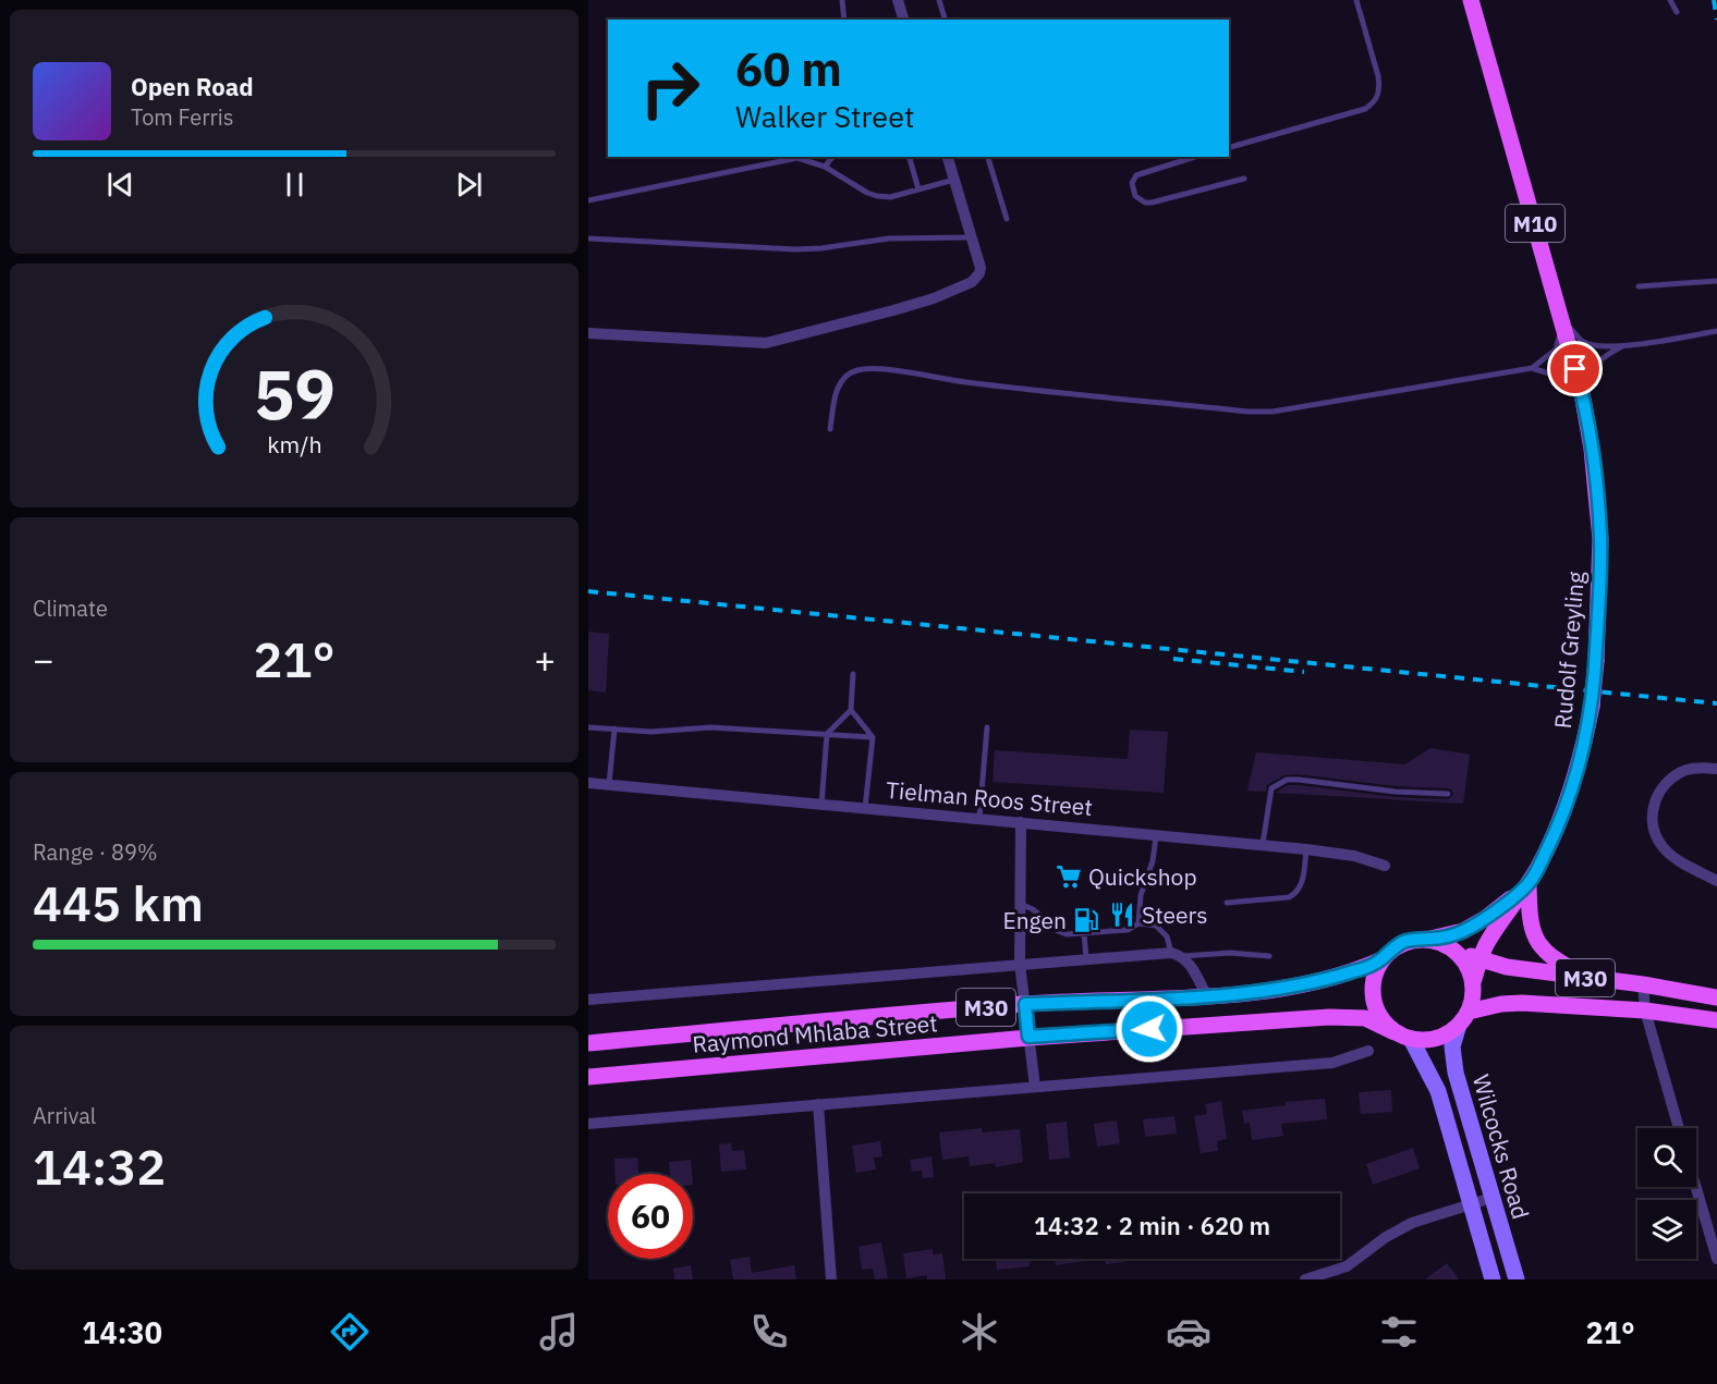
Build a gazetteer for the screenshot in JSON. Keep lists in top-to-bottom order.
{
  "streets": {
    "main road": [
      "M10",
      "Rudolf Greyling",
      "M30",
      "Raymond Mhlaba Street"
    ],
    "street": ["Tielman Roos Street", "Wilcocks Road"]
  },
  "crossings": [
    ["M10", "Rudolf Greyling"],
    ["Rudolf Greyling", "M30"],
    ["Rudolf Greyling", "Raymond Mhlaba Street"],
    ["Rudolf Greyling", "Wilcocks Road"],
    ["M30", "Raymond Mhlaba Street"],
    ["M30", "Wilcocks Road"],
    ["Raymond Mhlaba Street", "Wilcocks Road"]
  ],
  "places": {
    "supermarket": ["Quickshop"],
    "restaurant": ["Steers"],
    "fuel station": ["Engen"]
  },
  "page": {
    "turn": ["60 m", "Walker Street"],
    "song": ["Open Road", "Tom Ferris"],
    "tile": [
      "Climate",
      ["Range · 89%", "445 km"],
      ["Arrival", "14:32"]
    ],
    "heat": ["−", "21°", "+"],
    "limit": "60",
    "trip": "14:32 · 2 min · 620 m",
    "tabs": ["14:30", "21°"],
    "gauge": ["59", "km/h"]
  }
}
